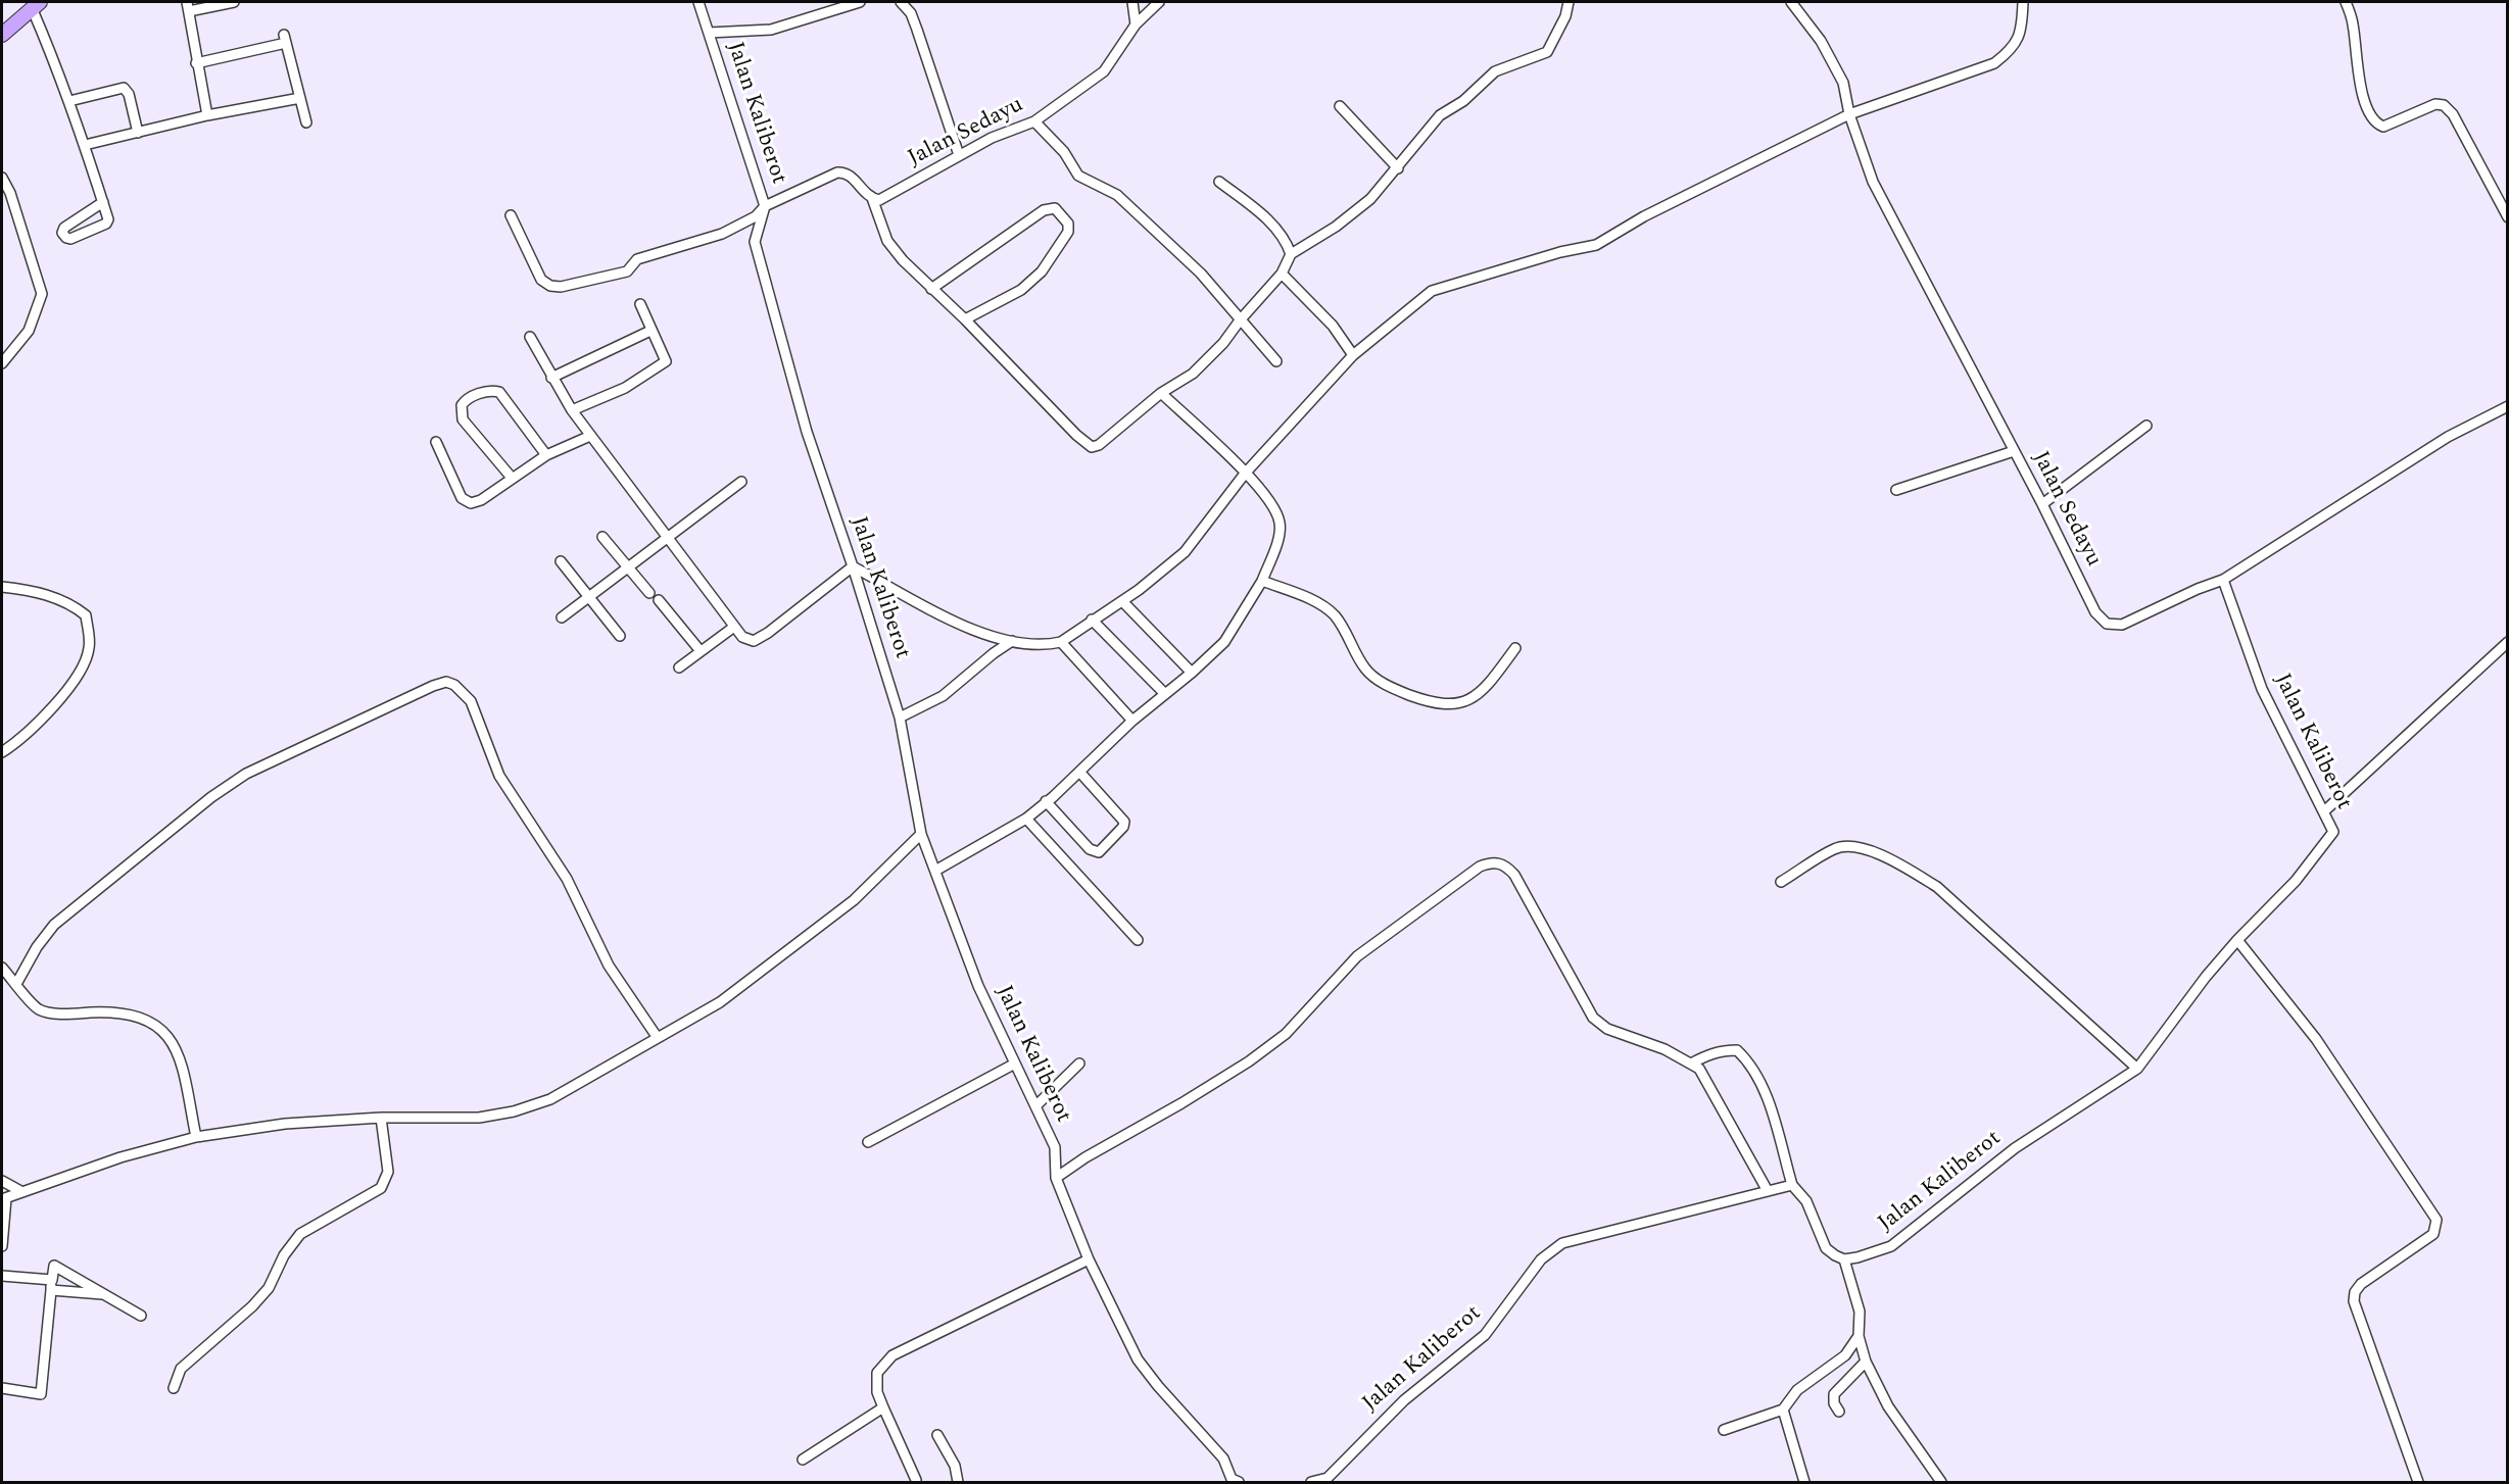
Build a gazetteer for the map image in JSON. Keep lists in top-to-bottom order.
{
  "streets": {
    "street": ["Jalan Kaliberot", "Jalan Sedayu"]
  },
  "crossings": [
    ["Jalan Kaliberot", "Jalan Sedayu"]
  ]
}
